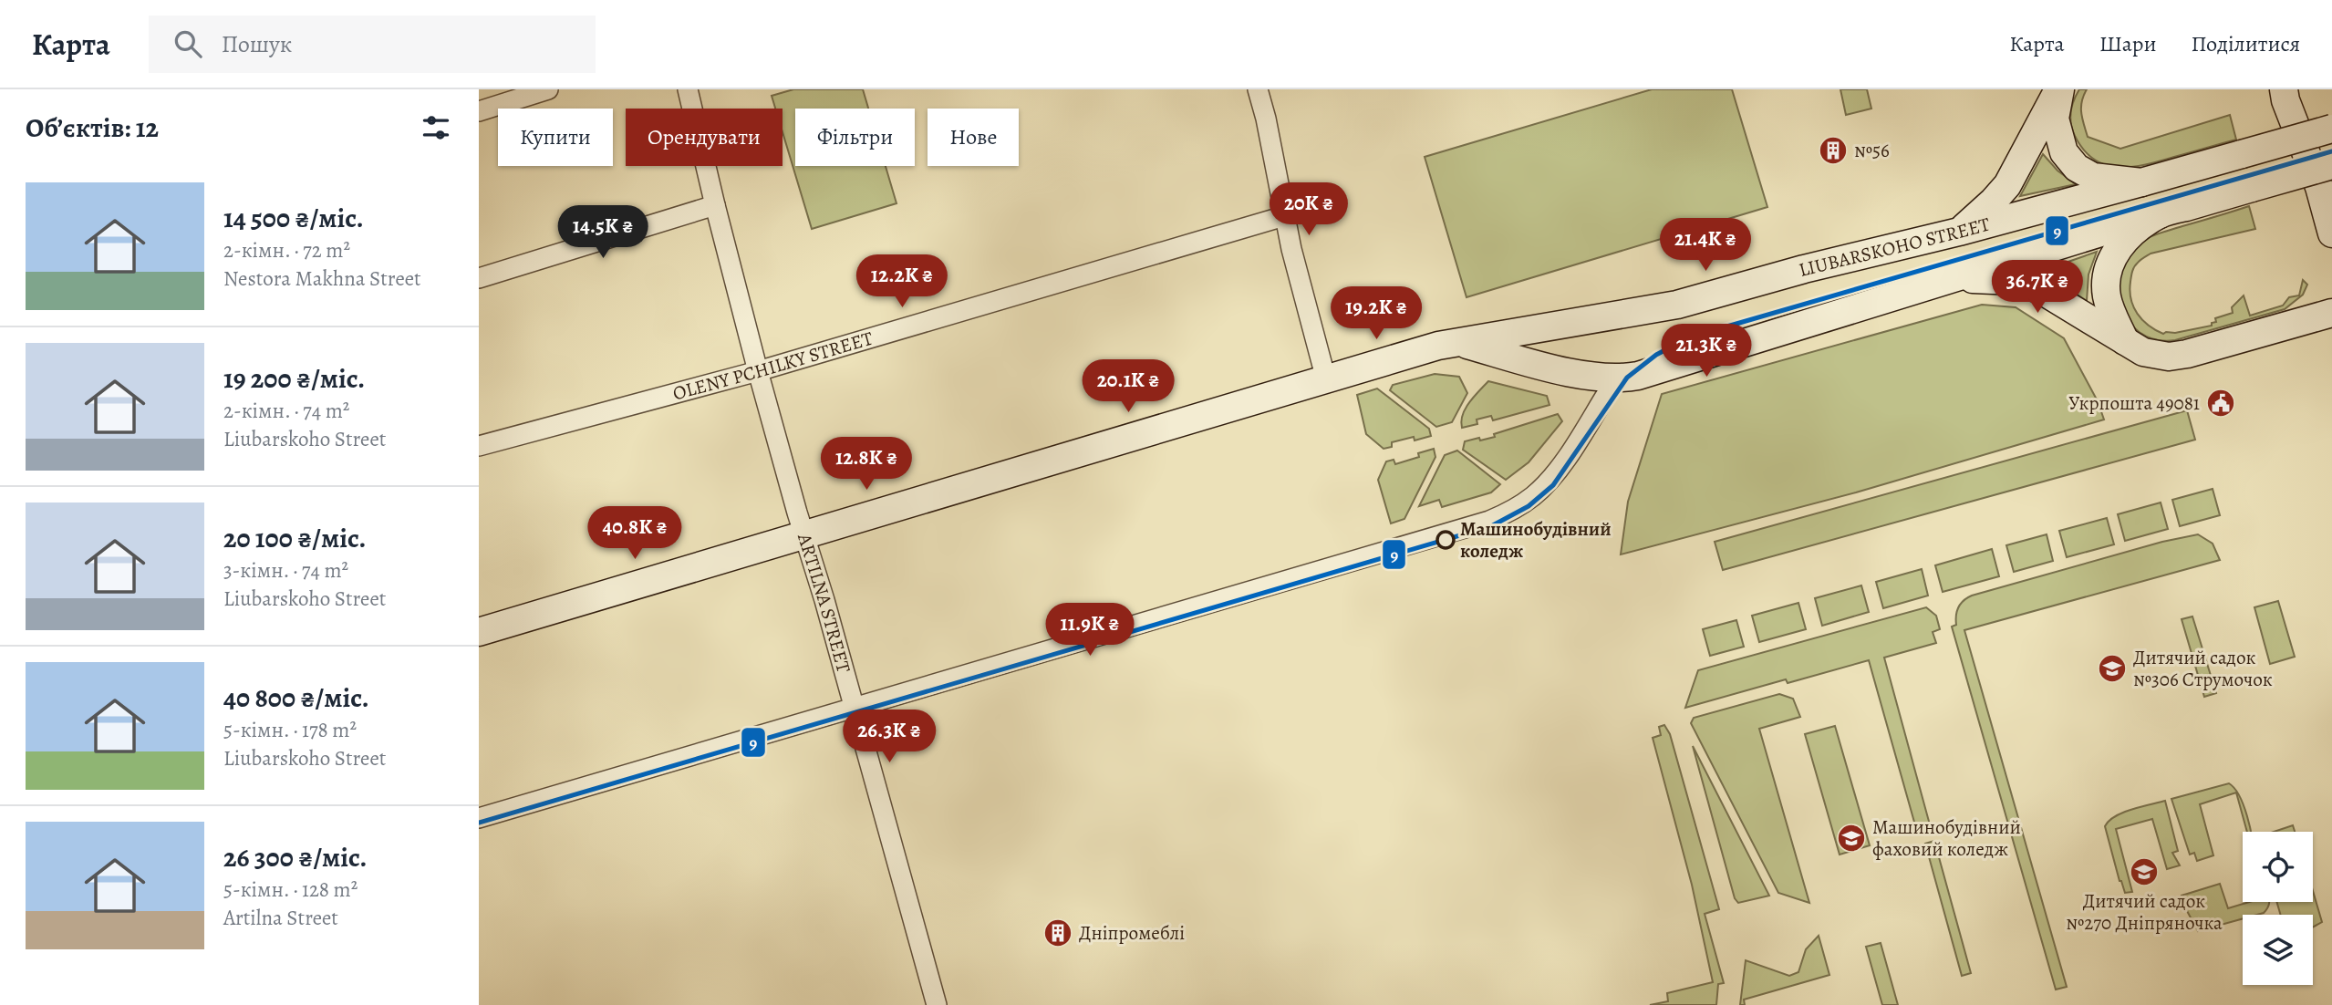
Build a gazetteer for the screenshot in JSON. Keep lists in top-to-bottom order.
{
  "streets": {
    "main road": ["LIUBARSKOHO STREET"],
    "street": ["OLENY PCHILKY STREET", "ARTILNA STREET"]
  },
  "crossings": [
    ["LIUBARSKOHO STREET", "ARTILNA STREET"],
    ["OLENY PCHILKY STREET", "ARTILNA STREET"]
  ],
  "places": {
    "building": ["№56", "Дніпромеблі"],
    "public building": ["Укрпошта 49081"],
    "other": ["Машинобудівний коледж"],
    "school or university": ["Дитячий садок №306 Струмочок", "Машинобудівний фаховий коледж", "Дитячий садок №270 Дніпряночка"]
  },
  "lines": ["transit line 9"],
  "page": {
    "header": "Карта",
    "search": "Пошук",
    "nav": ["Карта", "Шари", "Поділитися"],
    "heading": "Об’єктів: 12",
    "chip": [
      "Купити",
      "Орендувати",
      "Фільтри",
      "Нове"
    ],
    "list": [
      {
        "name": "14 500 ₴/міс.",
        "note": "2-кімн. · 72 m² · Nestora Makhna Street"
      },
      {
        "name": "19 200 ₴/міс.",
        "note": "2-кімн. · 74 m² · Liubarskoho Street"
      },
      {
        "name": "20 100 ₴/міс.",
        "note": "3-кімн. · 74 m² · Liubarskoho Street"
      },
      {
        "name": "40 800 ₴/міс.",
        "note": "5-кімн. · 178 m² · Liubarskoho Street"
      },
      {
        "name": "26 300 ₴/міс.",
        "note": "5-кімн. · 128 m² · Artilna Street"
      }
    ],
    "price": [
      "20K ₴",
      "14.5K ₴",
      "21.4K ₴",
      "12.2K ₴",
      "36.7K ₴",
      "19.2K ₴",
      "21.3K ₴",
      "20.1K ₴",
      "12.8K ₴",
      "40.8K ₴",
      "11.9K ₴",
      "26.3K ₴"
    ]
  }
}
